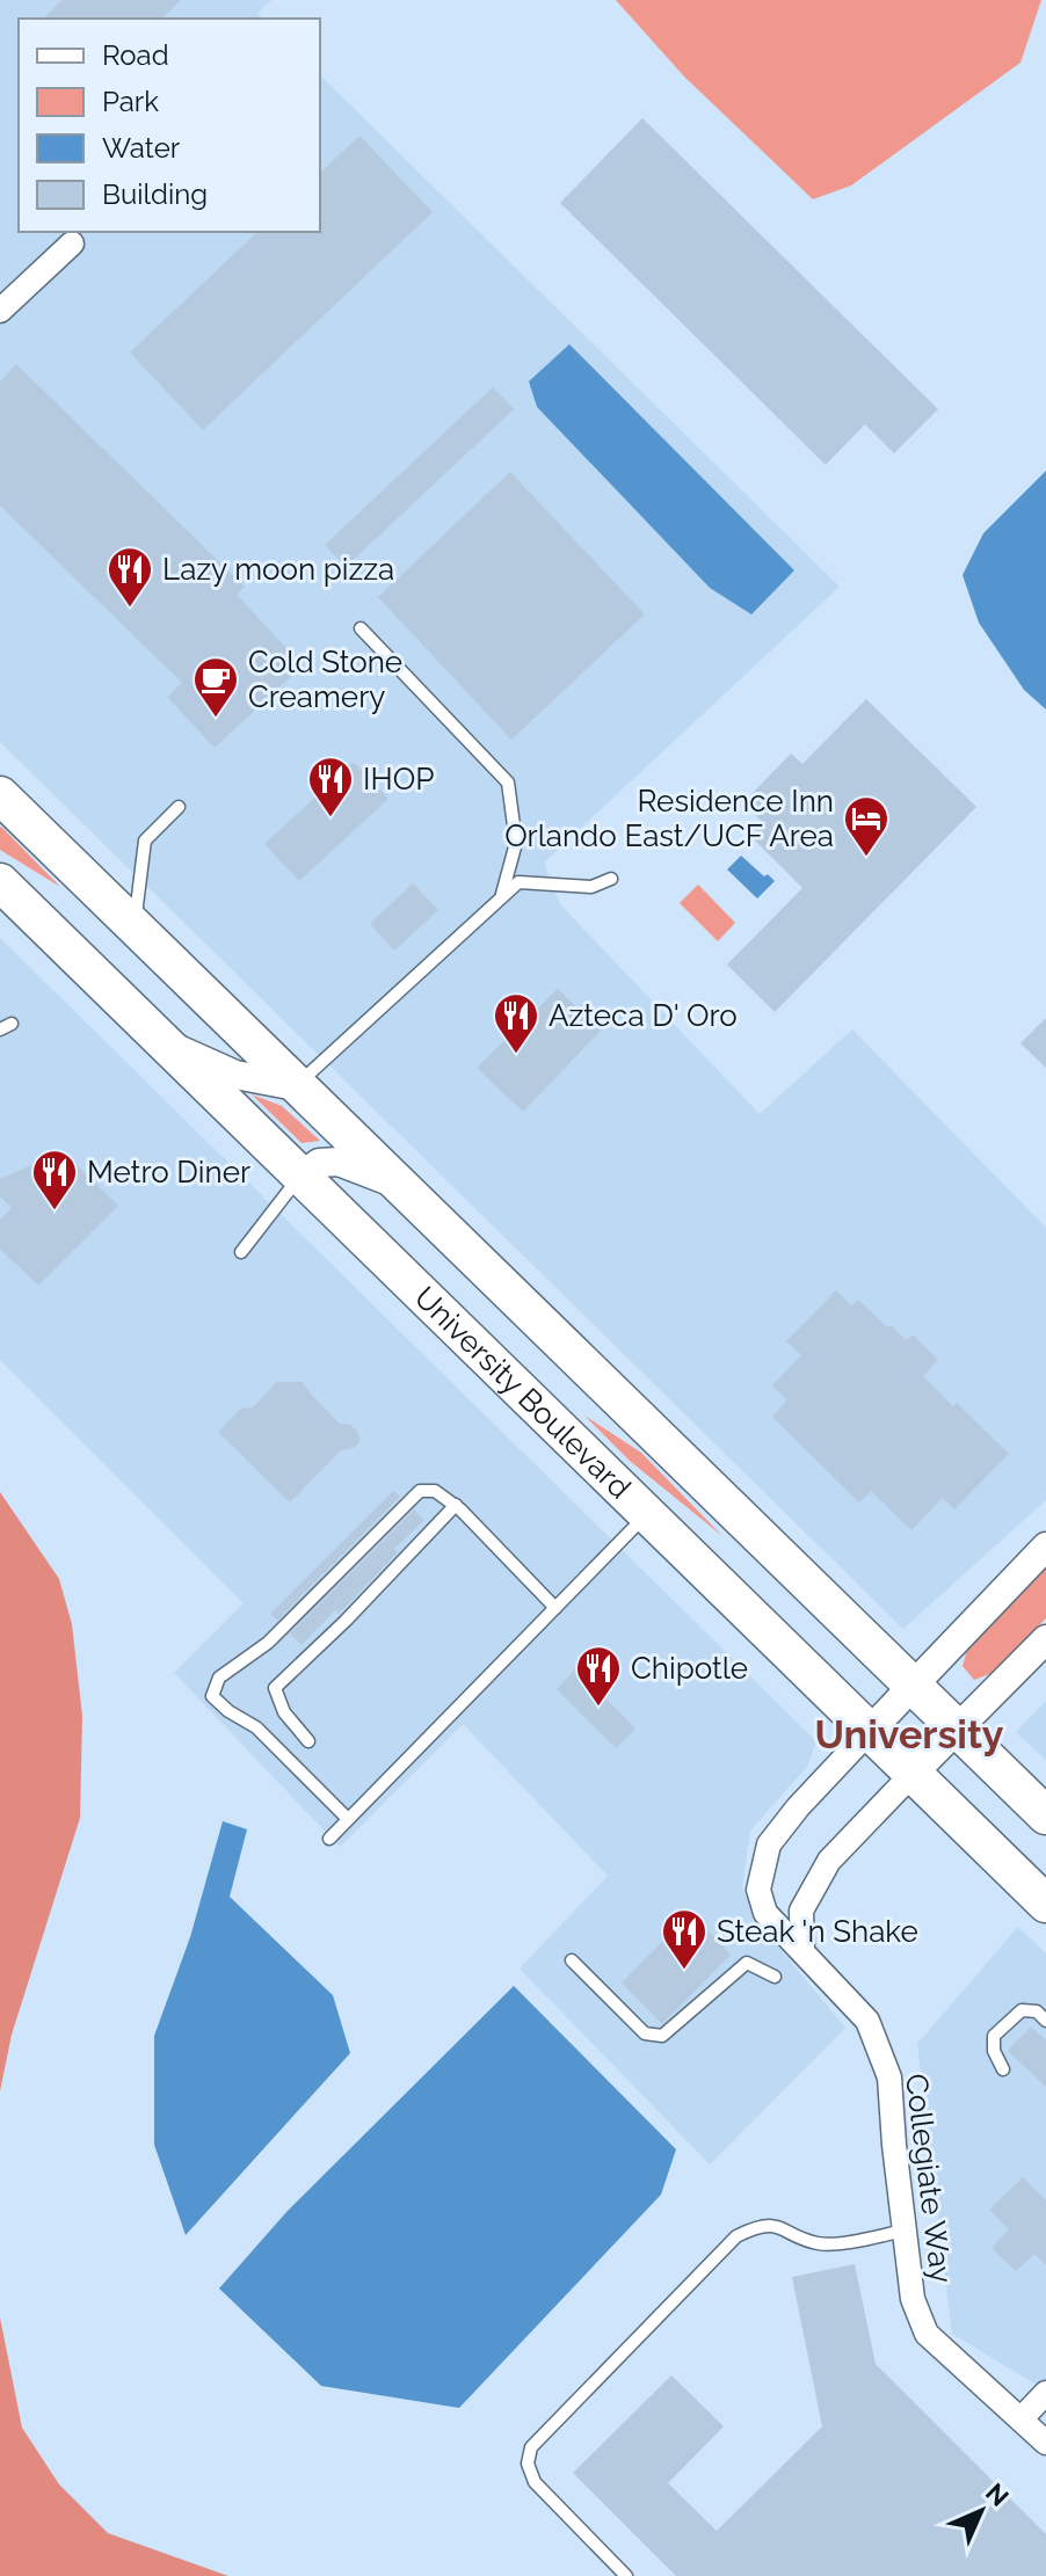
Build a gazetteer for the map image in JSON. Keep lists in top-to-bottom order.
{
  "streets": {
    "main road": ["University Boulevard"],
    "street": ["Collegiate Way"]
  },
  "crossings": [
    ["University Boulevard", "Collegiate Way"]
  ],
  "districts": ["University"],
  "places": {
    "restaurant": [
      "Lazy moon pizza",
      "IHOP",
      "Azteca D' Oro",
      "Metro Diner",
      "Chipotle",
      "Steak 'n Shake"
    ],
    "cafe": ["Cold Stone Creamery"],
    "hotel": ["Residence Inn Orlando East/UCF Area"]
  },
  "legend": [
    "Road",
    "Park",
    "Water",
    "Building"
  ],
  "north": "top right"
}
